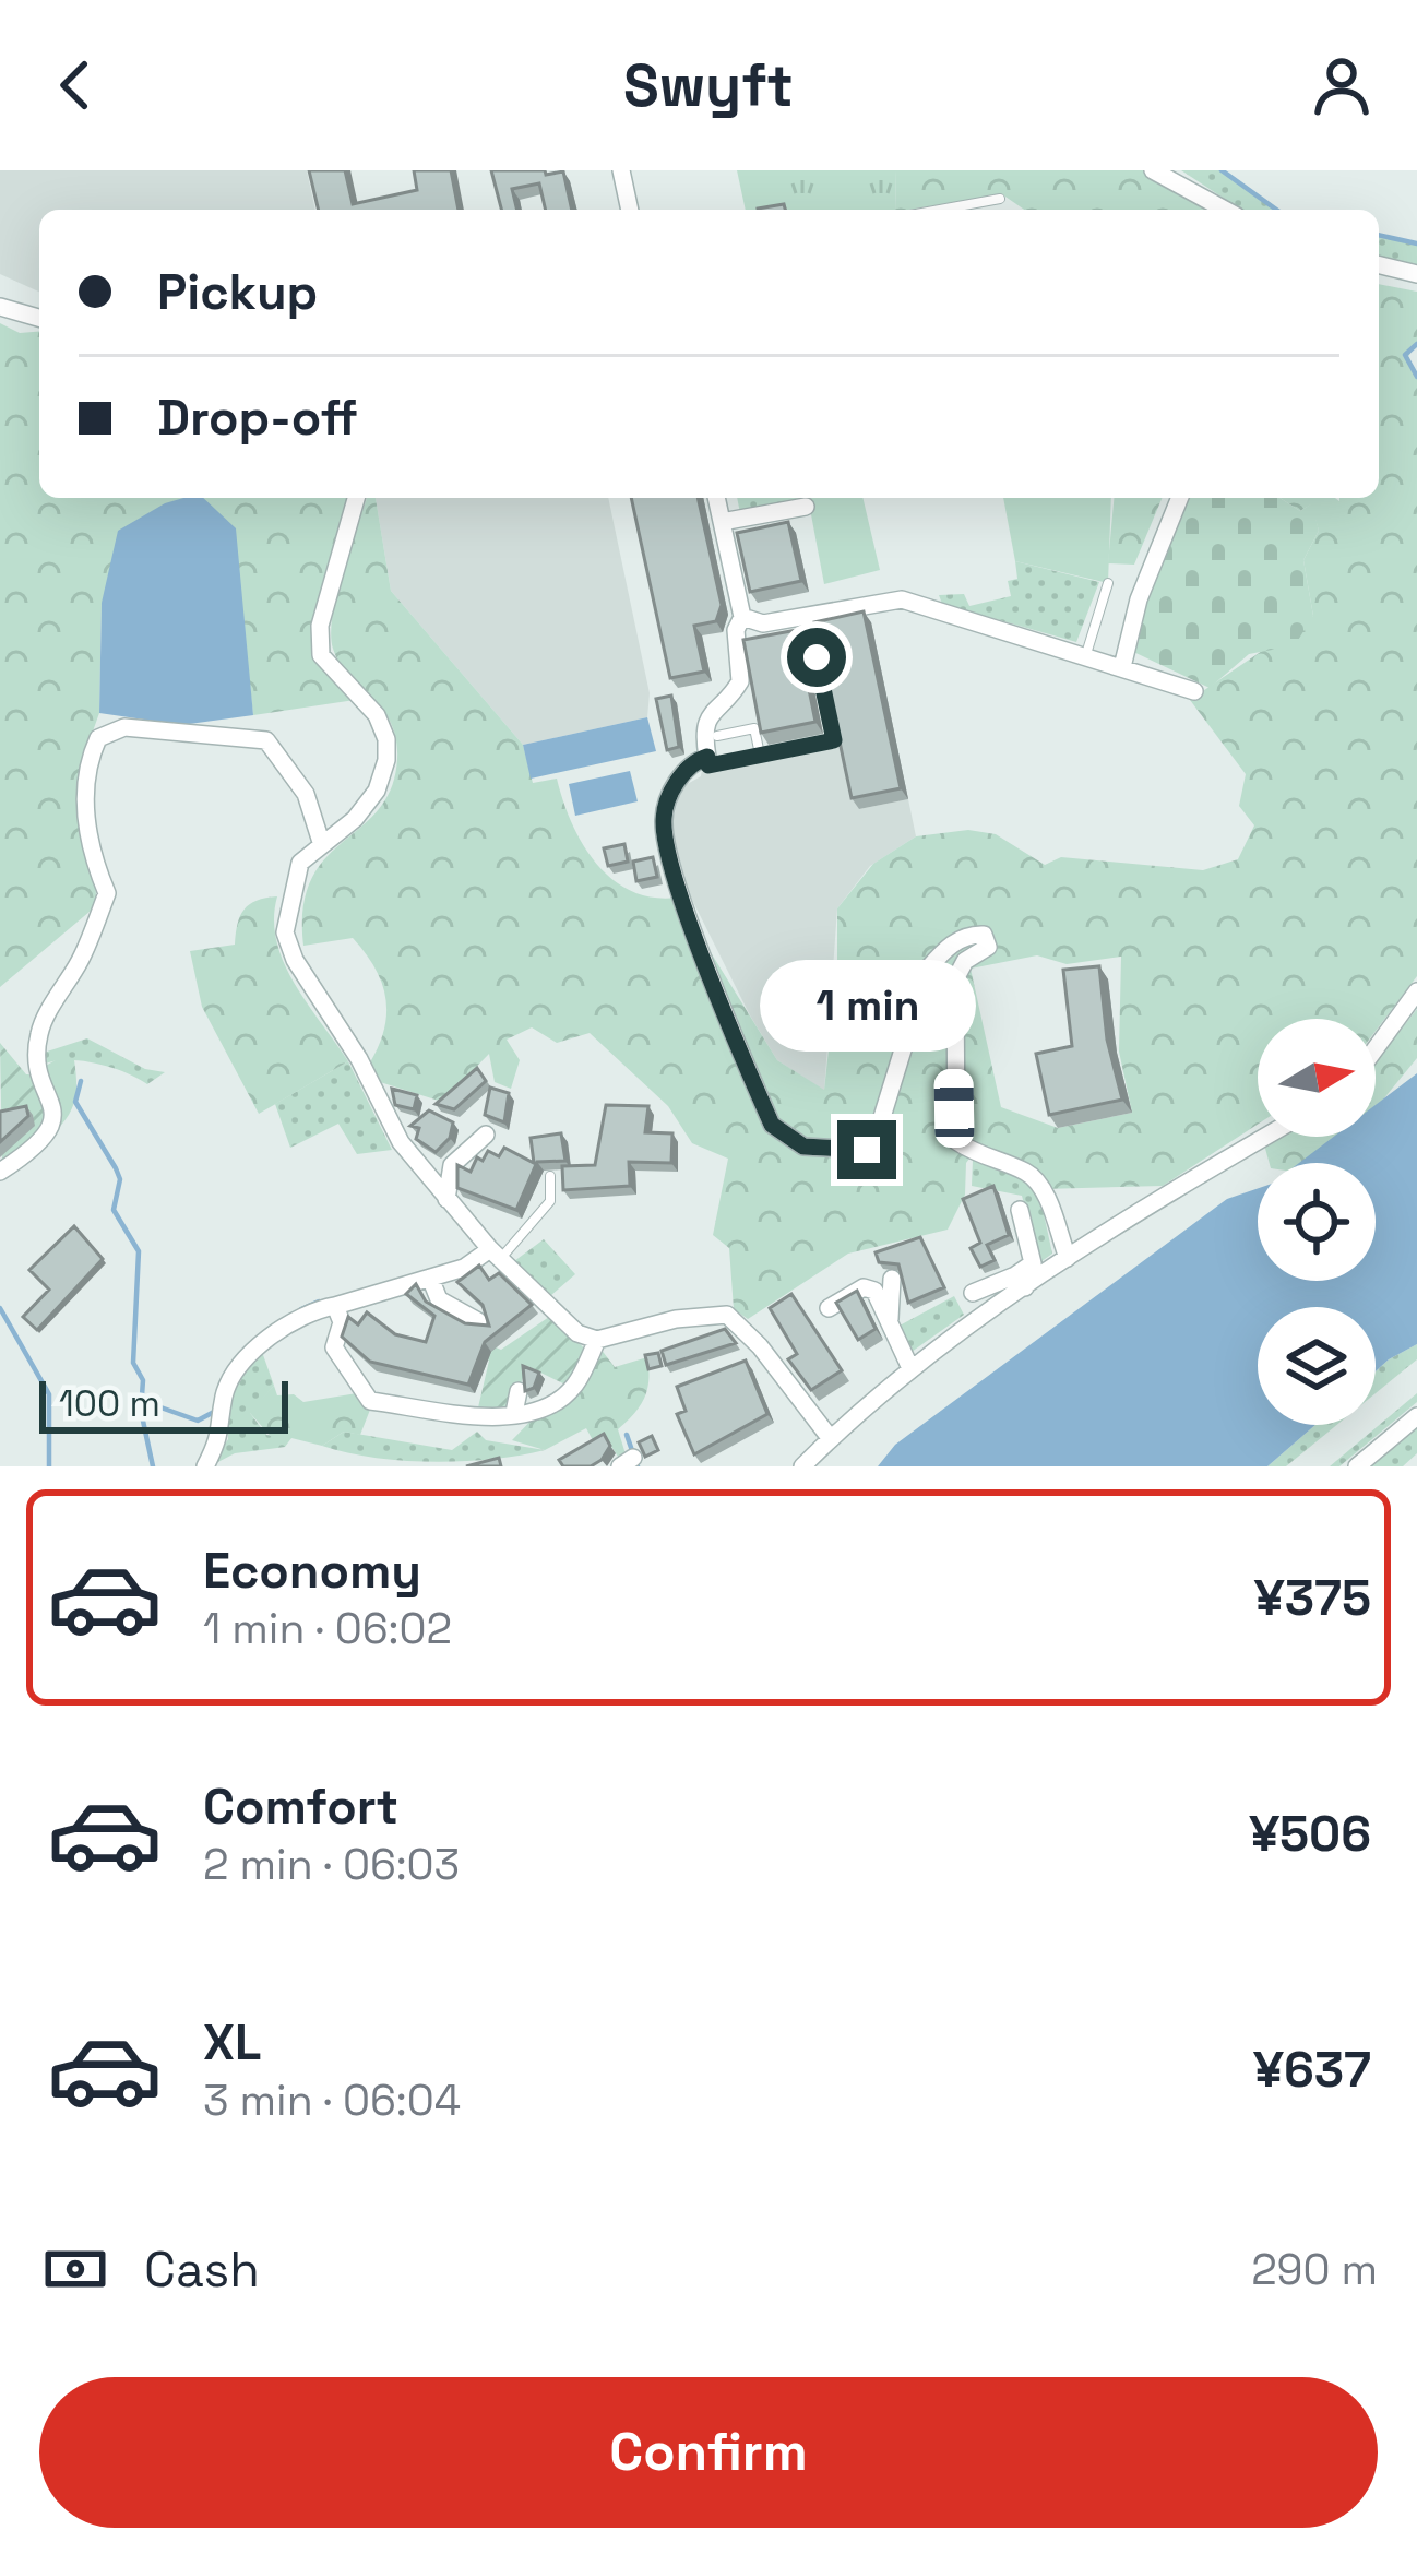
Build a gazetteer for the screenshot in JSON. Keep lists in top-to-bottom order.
{
  "scale_bar": "100 m",
  "north": "right",
  "page": {
    "header": "Swyft",
    "banner": ["Pickup", "Drop-off"],
    "bubble": "1 min",
    "scale": "100 m",
    "list": [
      {
        "name": "Economy",
        "note": "1 min · 06:02",
        "value": "¥375"
      },
      {
        "name": "Comfort",
        "note": "2 min · 06:03",
        "value": "¥506"
      },
      {
        "name": "XL",
        "note": "3 min · 06:04",
        "value": "¥637"
      }
    ],
    "pay": ["Cash", "290 m"],
    "buttons": "Confirm"
  }
}
